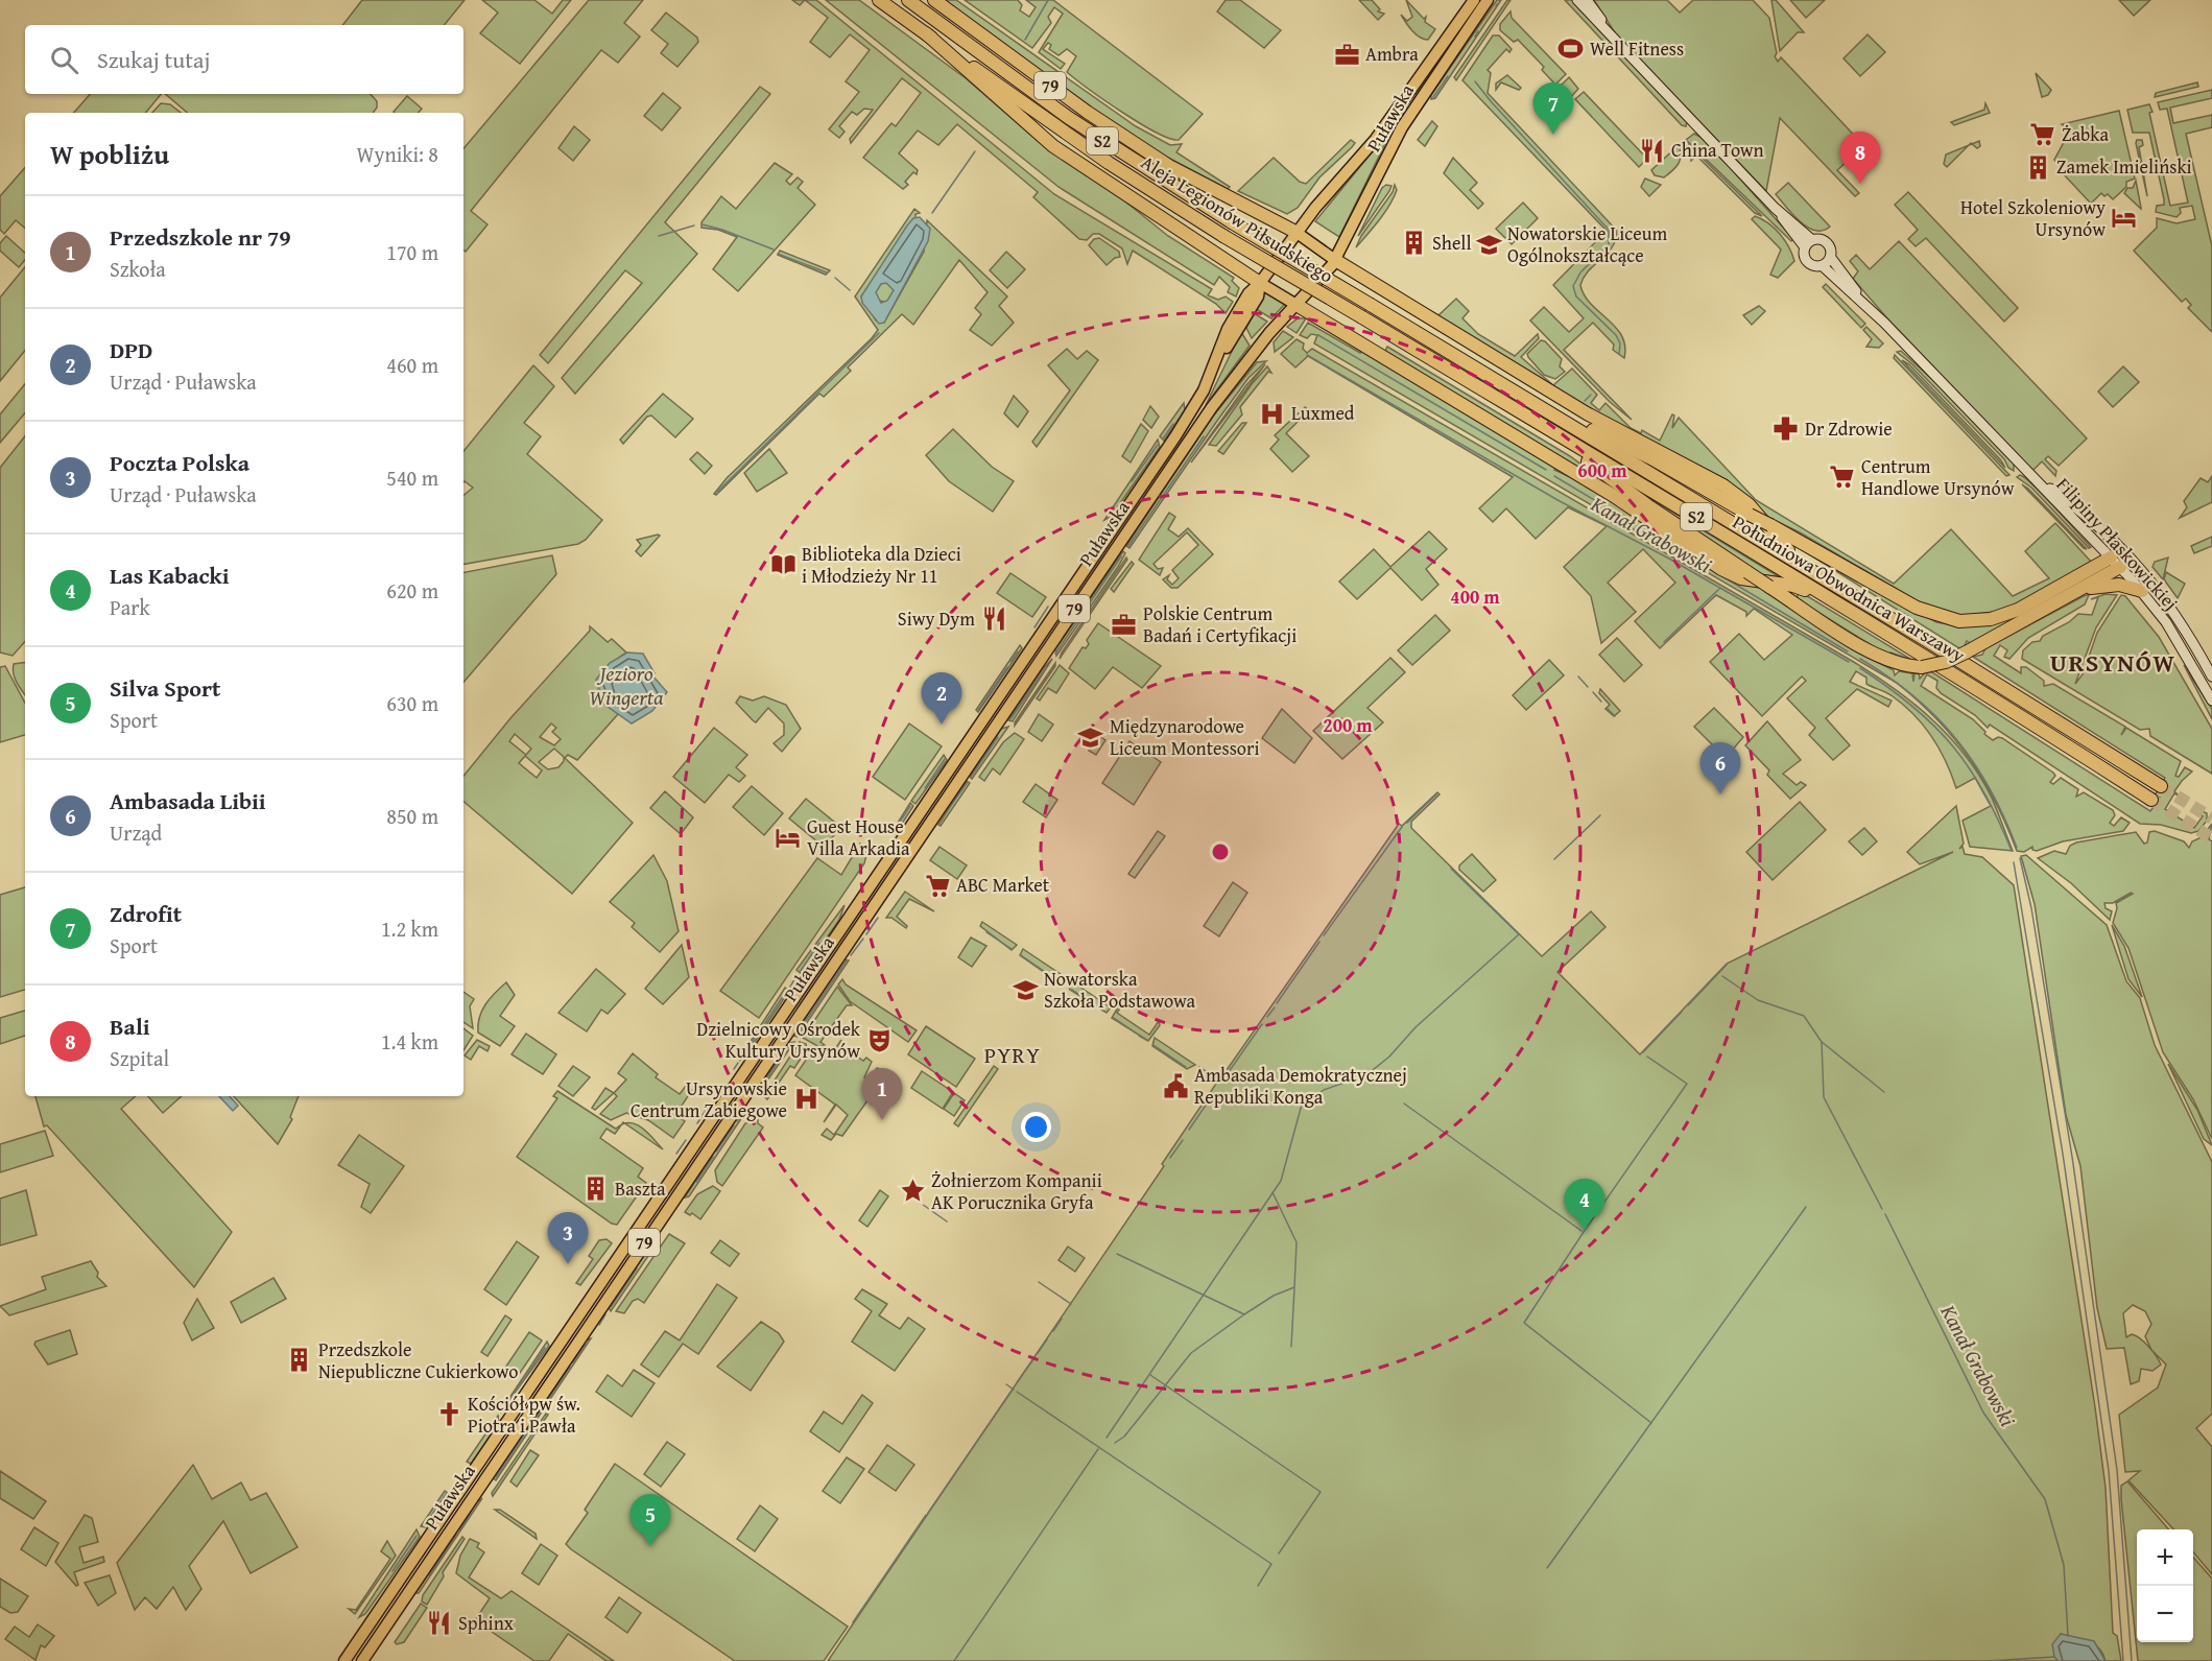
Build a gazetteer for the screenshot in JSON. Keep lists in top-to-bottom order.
{
  "streets": {
    "highway": [
      "79",
      "S2",
      "Aleja Legionów Piłsudskiego",
      "Południowa Obwodnica Warszawy"
    ],
    "main road": ["Puławska", "Filipiny Płaskowickiej"]
  },
  "crossings": [
    ["79", "Puławska"],
    ["79", "Aleja Legionów Piłsudskiego"],
    ["Aleja Legionów Piłsudskiego", "Południowa Obwodnica Warszawy"]
  ],
  "districts": ["URSYNÓW", "PYRY"],
  "water": ["Kanał Grabowski", "Jezioro Wingerta"],
  "places": {
    "sports": ["Well Fitness"],
    "office": ["Ambra", "Polskie Centrum Badań i Certyfikacji"],
    "supermarket": ["Żabka", "Centrum Handlowe Ursynów", "ABC Market"],
    "restaurant": ["China Town", "Siwy Dym", "Sphinx"],
    "building": [
      "Zamek Imieliński",
      "Shell",
      "Baszta",
      "Przedszkole Niepubliczne Cukierkowo"
    ],
    "hotel": ["Hotel Szkoleniowy Ursynów", "Guest House Villa Arkadia"],
    "school or university": ["Nowatorskie Liceum Ogólnokształcące", "Międzynarodowe Liceum Montessori", "Nowatorska Szkoła Podstawowa"],
    "hospital": ["Luxmed", "Ursynowskie Centrum Zabiegowe"],
    "pharmacy": ["Dr Zdrowie"],
    "library": ["Biblioteka dla Dzieci i Młodzieży Nr 11"],
    "theatre": ["Dzielnicowy Ośrodek Kultury Ursynów"],
    "public building": ["Ambasada Demokratycznej Republiki Konga"],
    "place": ["Żołnierzom Kompanii AK Porucznika Gryfa"],
    "church": ["Kościół pw św. Piotra i Pawła"]
  },
  "page": {
    "search": "Szukaj tutaj",
    "pins": [
      "7",
      "8",
      "2",
      "6",
      "1",
      "4",
      "3",
      "5"
    ],
    "heading": ["W pobliżu", "Wyniki: 8"],
    "list": [
      {
        "mark": "1",
        "name": "Przedszkole nr 79",
        "note": "Szkoła",
        "value": "170 m"
      },
      {
        "mark": "2",
        "name": "DPD",
        "note": "Urząd · Puławska",
        "value": "460 m"
      },
      {
        "mark": "3",
        "name": "Poczta Polska",
        "note": "Urząd · Puławska",
        "value": "540 m"
      },
      {
        "mark": "4",
        "name": "Las Kabacki",
        "note": "Park",
        "value": "620 m"
      },
      {
        "mark": "5",
        "name": "Silva Sport",
        "note": "Sport",
        "value": "630 m"
      },
      {
        "mark": "6",
        "name": "Ambasada Libii",
        "note": "Urząd",
        "value": "850 m"
      },
      {
        "mark": "7",
        "name": "Zdrofit",
        "note": "Sport",
        "value": "1.2 km"
      },
      {
        "mark": "8",
        "name": "Bali",
        "note": "Szpital",
        "value": "1.4 km"
      }
    ],
    "map_buttons": ["+", "−"]
  },
  "rings": ["600 m", "400 m", "200 m"]
}
